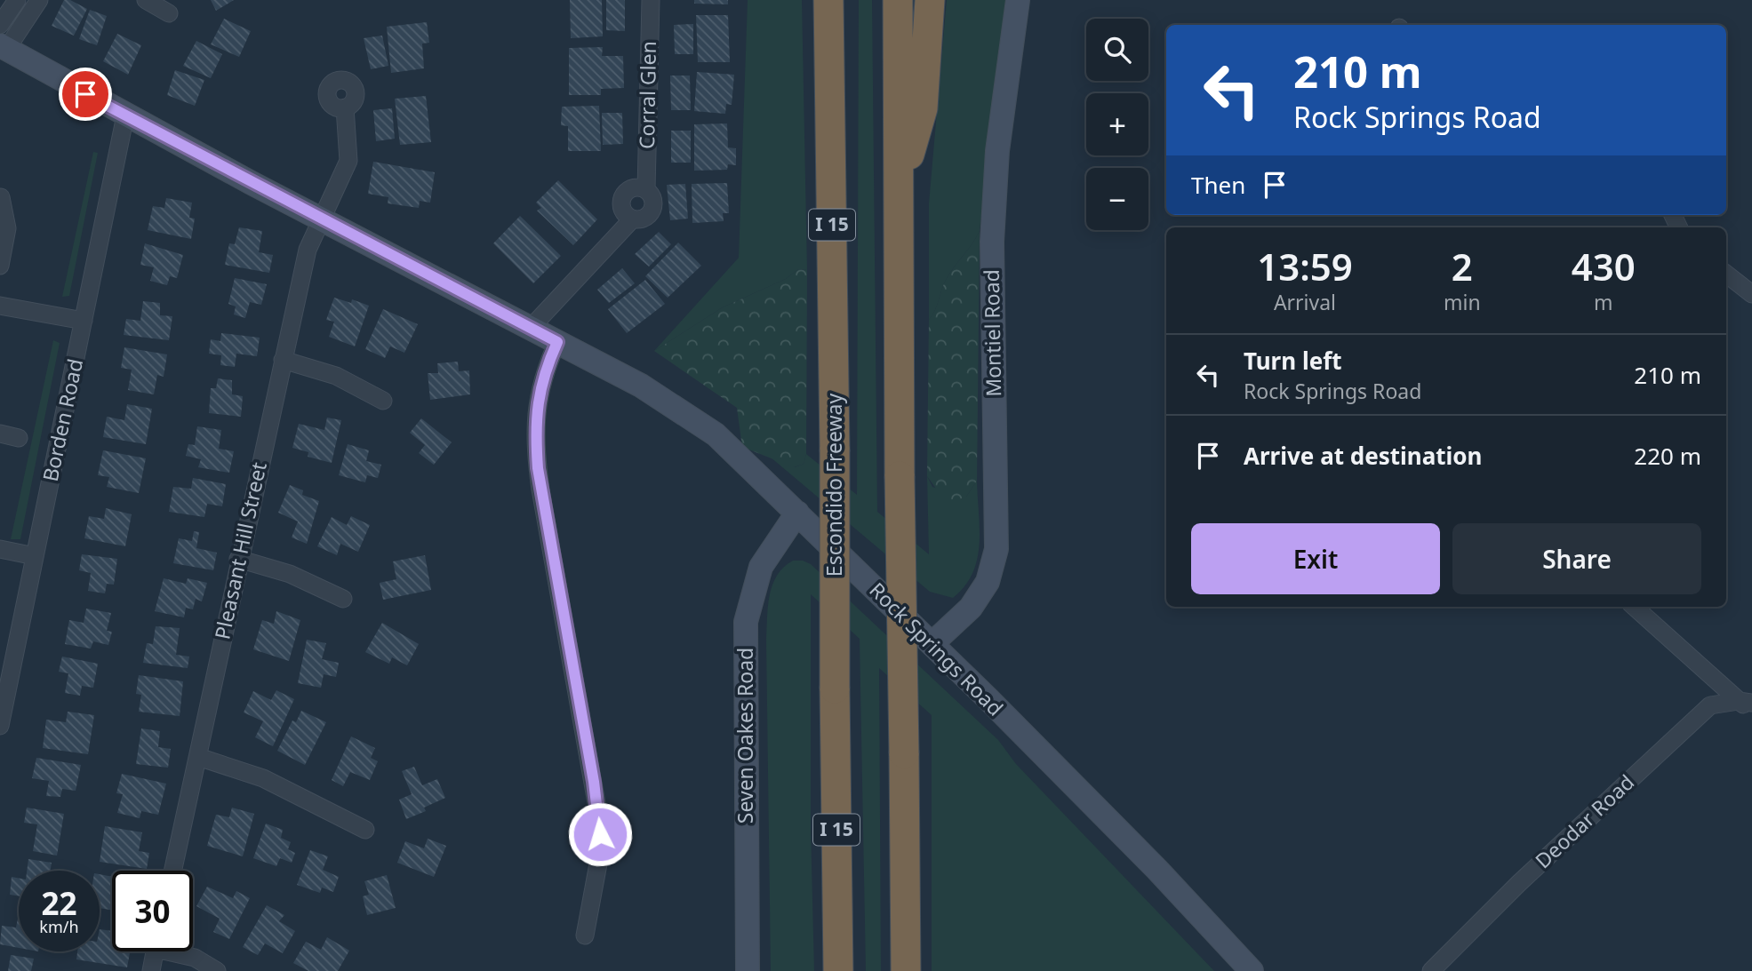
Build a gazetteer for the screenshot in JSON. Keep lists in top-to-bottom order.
{
  "streets": {
    "highway": ["I 15", "Escondido Freeway"],
    "street": [
      "Corral Glen",
      "Montiel Road",
      "Borden Road",
      "Pleasant Hill Street",
      "Rock Springs Road",
      "Seven Oakes Road",
      "Deodar Road"
    ]
  },
  "crossings": [
    ["Corral Glen", "Rock Springs Road"],
    ["Montiel Road", "Rock Springs Road"],
    ["Borden Road", "Rock Springs Road"],
    ["Pleasant Hill Street", "Rock Springs Road"],
    ["Rock Springs Road", "Seven Oakes Road"]
  ],
  "page": {
    "map_buttons": ["+", "−"],
    "turn": ["210 m", "Rock Springs Road"],
    "then": "Then",
    "eta": [
      "13:59",
      "Arrival",
      "2",
      "min",
      "430",
      "m"
    ],
    "list": [
      {
        "name": "Turn left",
        "note": "Rock Springs Road",
        "value": "210 m"
      },
      {
        "name": "Arrive at destination",
        "value": "220 m"
      }
    ],
    "buttons": ["Exit", "Share"],
    "speed": "22 km/h",
    "limit": "30"
  }
}
